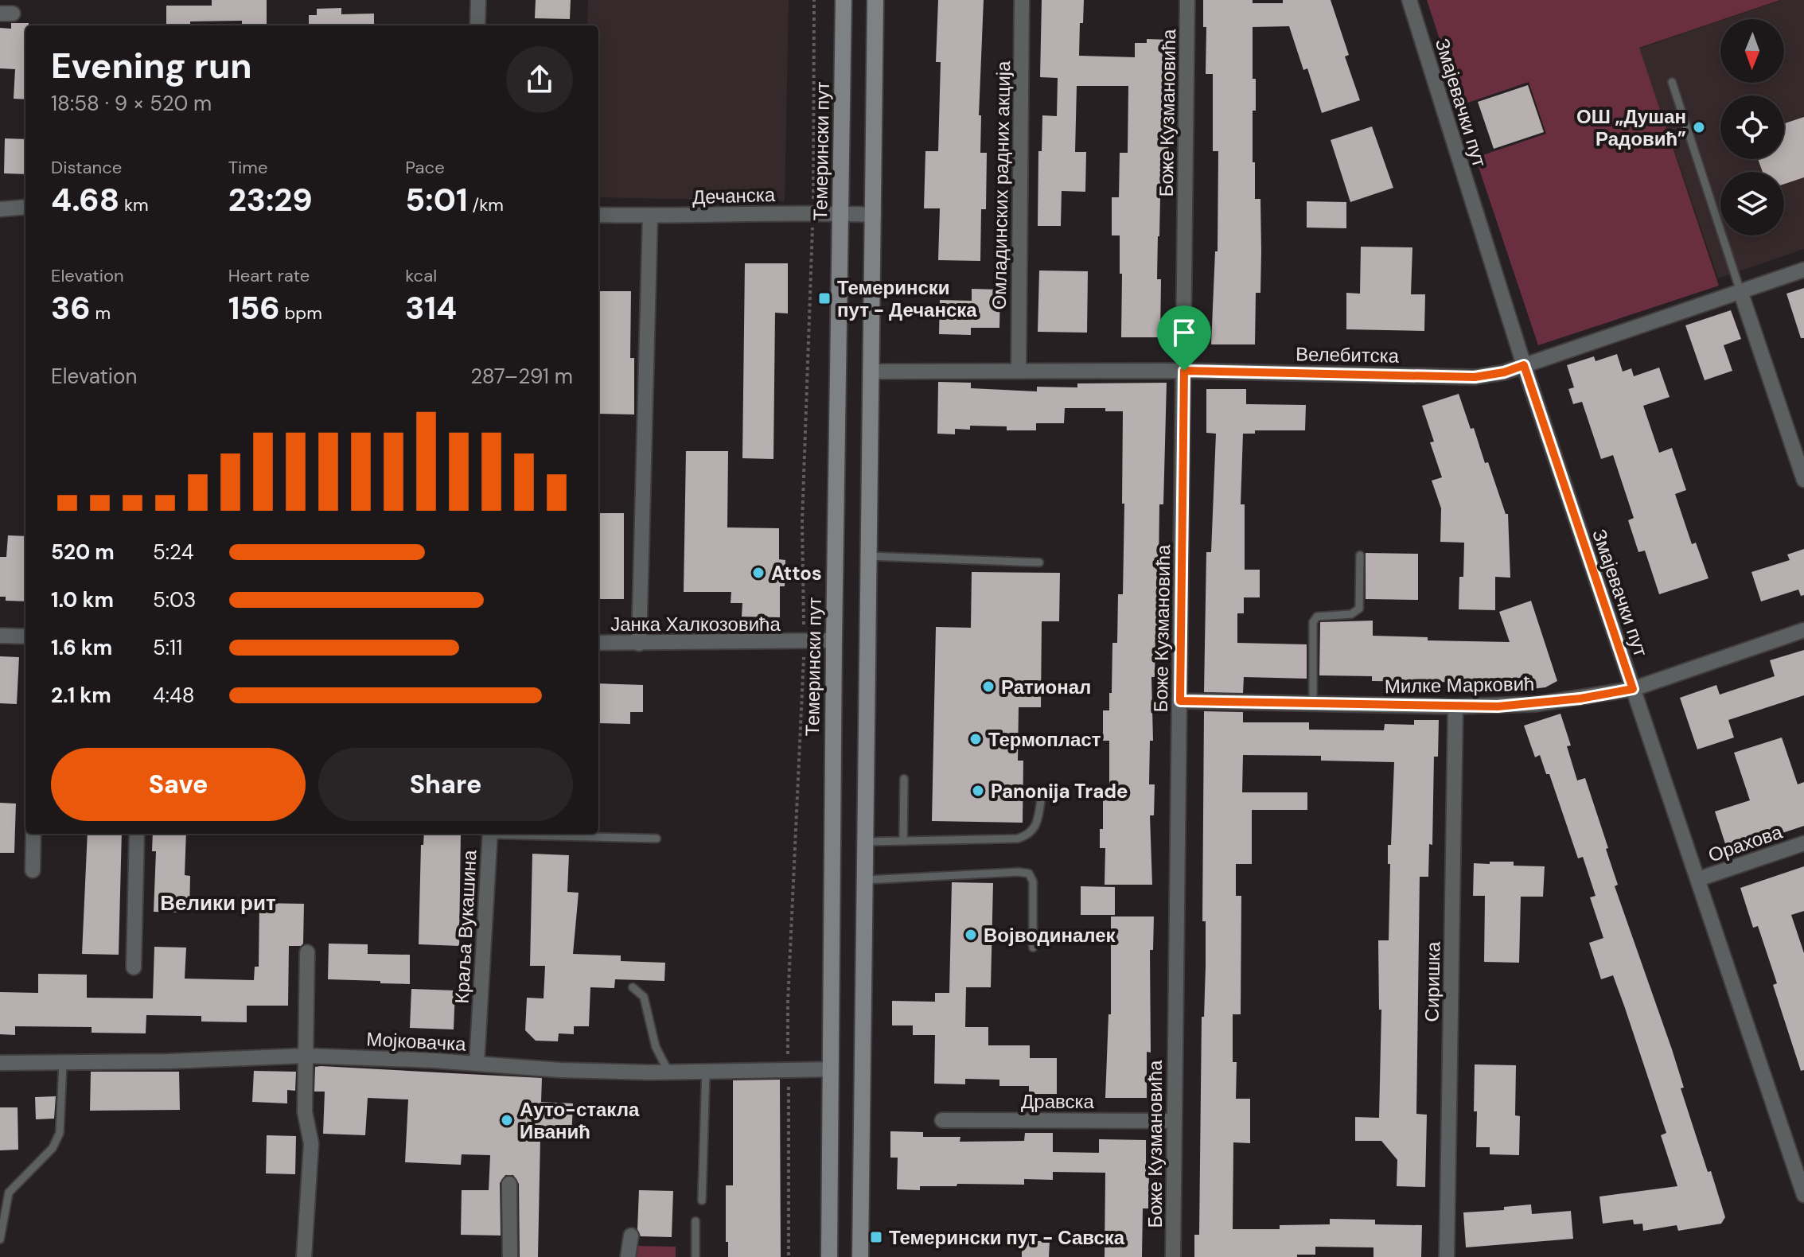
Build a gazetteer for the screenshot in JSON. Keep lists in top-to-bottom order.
{
  "streets": {
    "main road": ["Темерински пут"],
    "street": [
      "Змајевачки пут",
      "Боже Кузмановића",
      "Омладинских радних акција",
      "Дечанска",
      "Велебитска",
      "Јанка Халкозовића",
      "Милке Марковић",
      "Орахова",
      "Краља Вукашина",
      "Сиришка",
      "Мојковачка",
      "Дравска"
    ]
  },
  "crossings": [
    ["Змајевачки пут", "Велебитска"],
    ["Змајевачки пут", "Милке Марковић"],
    ["Змајевачки пут", "Орахова"],
    ["Боже Кузмановића", "Велебитска"],
    ["Боже Кузмановића", "Милке Марковић"],
    ["Боже Кузмановића", "Дравска"],
    ["Темерински пут", "Дечанска"],
    ["Темерински пут", "Јанка Халкозовића"],
    ["Темерински пут", "Мојковачка"],
    ["Омладинских радних акција", "Велебитска"],
    ["Милке Марковић", "Сиришка"],
    ["Краља Вукашина", "Мојковачка"]
  ],
  "districts": ["Велики рит"],
  "places": {
    "other": [
      "ОШ „Душан Радовић”",
      "Attos",
      "Ратионал",
      "Термопласт",
      "Panonija Trade",
      "Војводиналек",
      "Ауто-стакла Иванић"
    ],
    "transit": ["Темерински пут - Дечанска", "Темерински пут - Савска"]
  },
  "north": "bottom",
  "page": {
    "heading": ["Evening run", "18:58 · 9 × 520 m"],
    "stats": [
      ["Distance", "4.68 km"],
      ["Time", "23:29"],
      ["Pace", "5:01 /km"],
      ["Elevation", "36 m"],
      ["Heart rate", "156 bpm"],
      ["kcal", "314"]
    ],
    "chart": ["Elevation", "287–291 m"],
    "list": [
      {
        "name": "520 m",
        "note": "5:24"
      },
      {
        "name": "1.0 km",
        "note": "5:03"
      },
      {
        "name": "1.6 km",
        "note": "5:11"
      },
      {
        "name": "2.1 km",
        "note": "4:48"
      }
    ],
    "buttons": ["Save", "Share"]
  }
}
